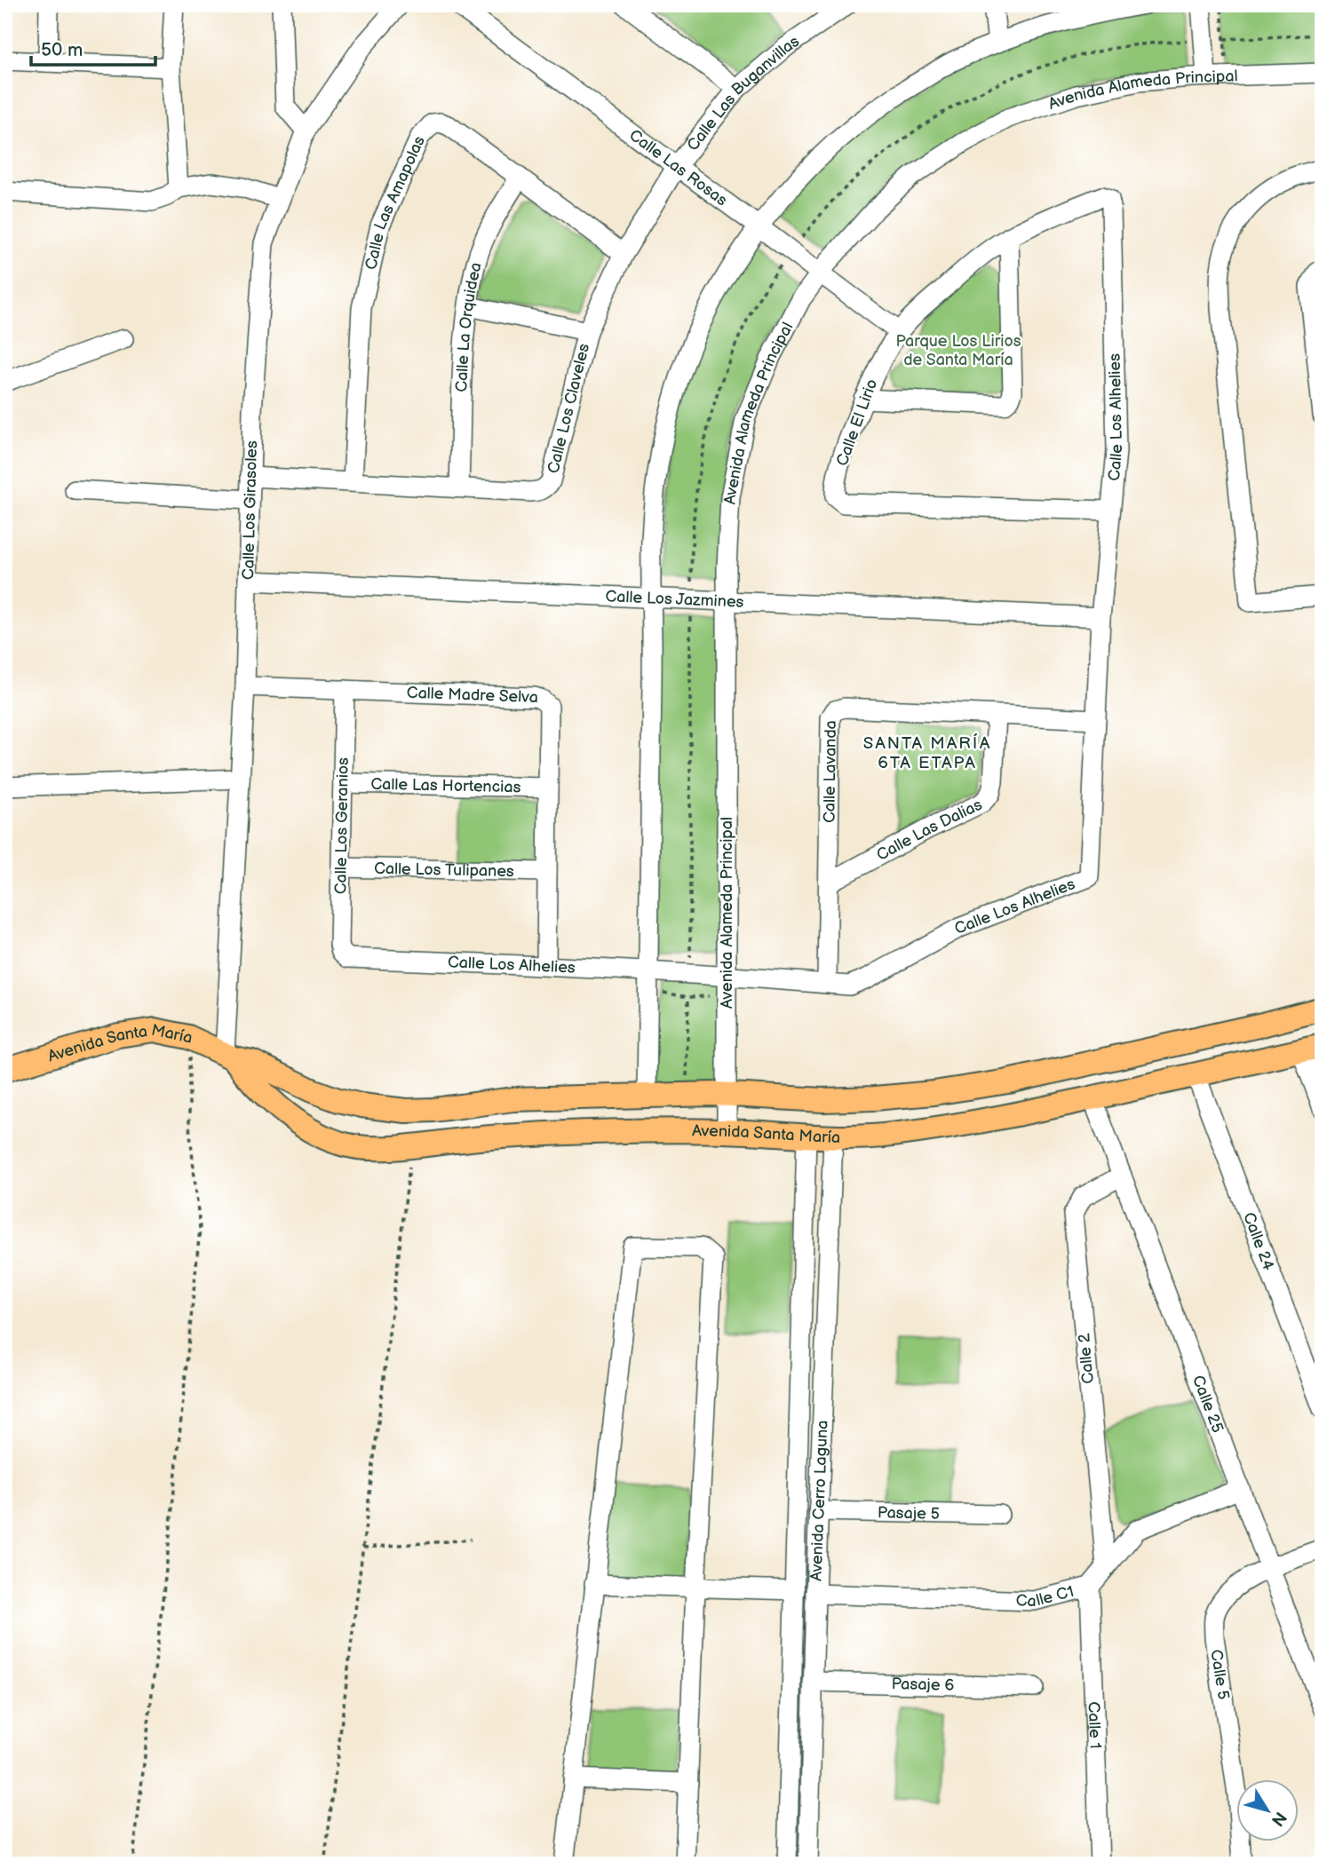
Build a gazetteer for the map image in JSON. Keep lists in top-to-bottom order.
{
  "streets": {
    "main road": ["Avenida Santa María"],
    "street": [
      "Avenida Alameda Principal",
      "Calle Las Buganvillas",
      "Calle Las Rosas",
      "Calle Las Amapolas",
      "Calle La Orquidea",
      "Calle Los Claveles",
      "Calle Los Alhelies",
      "Calle El Lirio",
      "Calle Los Girasoles",
      "Calle Los Jazmines",
      "Calle Madre Selva",
      "Calle Lavanda",
      "Calle Las Hortencias",
      "Calle Los Geranios",
      "Calle Las Dalias",
      "Calle Los Tulipanes",
      "Calle 24",
      "Calle 2",
      "Calle 25",
      "Avenida Cerro Laguna",
      "Pasaje 5",
      "Calle C1",
      "Calle 5",
      "Pasaje 6",
      "Calle 1"
    ]
  },
  "crossings": [
    ["Avenida Alameda Principal", "Calle Las Rosas"],
    ["Avenida Alameda Principal", "Calle Los Alhelies"],
    ["Avenida Alameda Principal", "Calle Los Jazmines"],
    ["Avenida Alameda Principal", "Avenida Santa María"],
    ["Calle Las Buganvillas", "Calle Las Rosas"],
    ["Calle Las Buganvillas", "Calle Los Claveles"],
    ["Calle Las Rosas", "Calle Los Claveles"],
    ["Calle Las Rosas", "Calle El Lirio"],
    ["Calle Las Amapolas", "Calle La Orquidea"],
    ["Calle Las Amapolas", "Calle Los Claveles"],
    ["Calle La Orquidea", "Calle Los Claveles"],
    ["Calle Los Claveles", "Calle Los Girasoles"],
    ["Calle Los Alhelies", "Calle El Lirio"],
    ["Calle Los Alhelies", "Calle Los Jazmines"],
    ["Calle Los Alhelies", "Calle Madre Selva"],
    ["Calle Los Alhelies", "Calle Lavanda"],
    ["Calle Los Alhelies", "Calle Los Geranios"],
    ["Calle Los Girasoles", "Calle Los Jazmines"],
    ["Calle Los Girasoles", "Calle Madre Selva"],
    ["Calle Los Girasoles", "Avenida Santa María"],
    ["Calle Madre Selva", "Calle Las Hortencias"],
    ["Calle Madre Selva", "Calle Los Geranios"],
    ["Calle Madre Selva", "Calle Los Tulipanes"],
    ["Calle Lavanda", "Calle Las Dalias"],
    ["Calle Las Hortencias", "Calle Los Geranios"],
    ["Calle Los Geranios", "Calle Los Tulipanes"],
    ["Avenida Santa María", "Calle 24"],
    ["Avenida Santa María", "Calle 25"],
    ["Avenida Santa María", "Avenida Cerro Laguna"],
    ["Calle 2", "Calle 25"],
    ["Calle 2", "Calle C1"],
    ["Calle 25", "Calle C1"],
    ["Calle 25", "Calle 5"],
    ["Avenida Cerro Laguna", "Pasaje 5"],
    ["Avenida Cerro Laguna", "Calle C1"],
    ["Avenida Cerro Laguna", "Pasaje 6"],
    ["Calle C1", "Calle 1"]
  ],
  "districts": ["SANTA MARÍA 6TA ETAPA"],
  "parks": ["Parque Los Lirios de Santa María"],
  "scale_bar": "50 m",
  "north": "bottom right"
}
